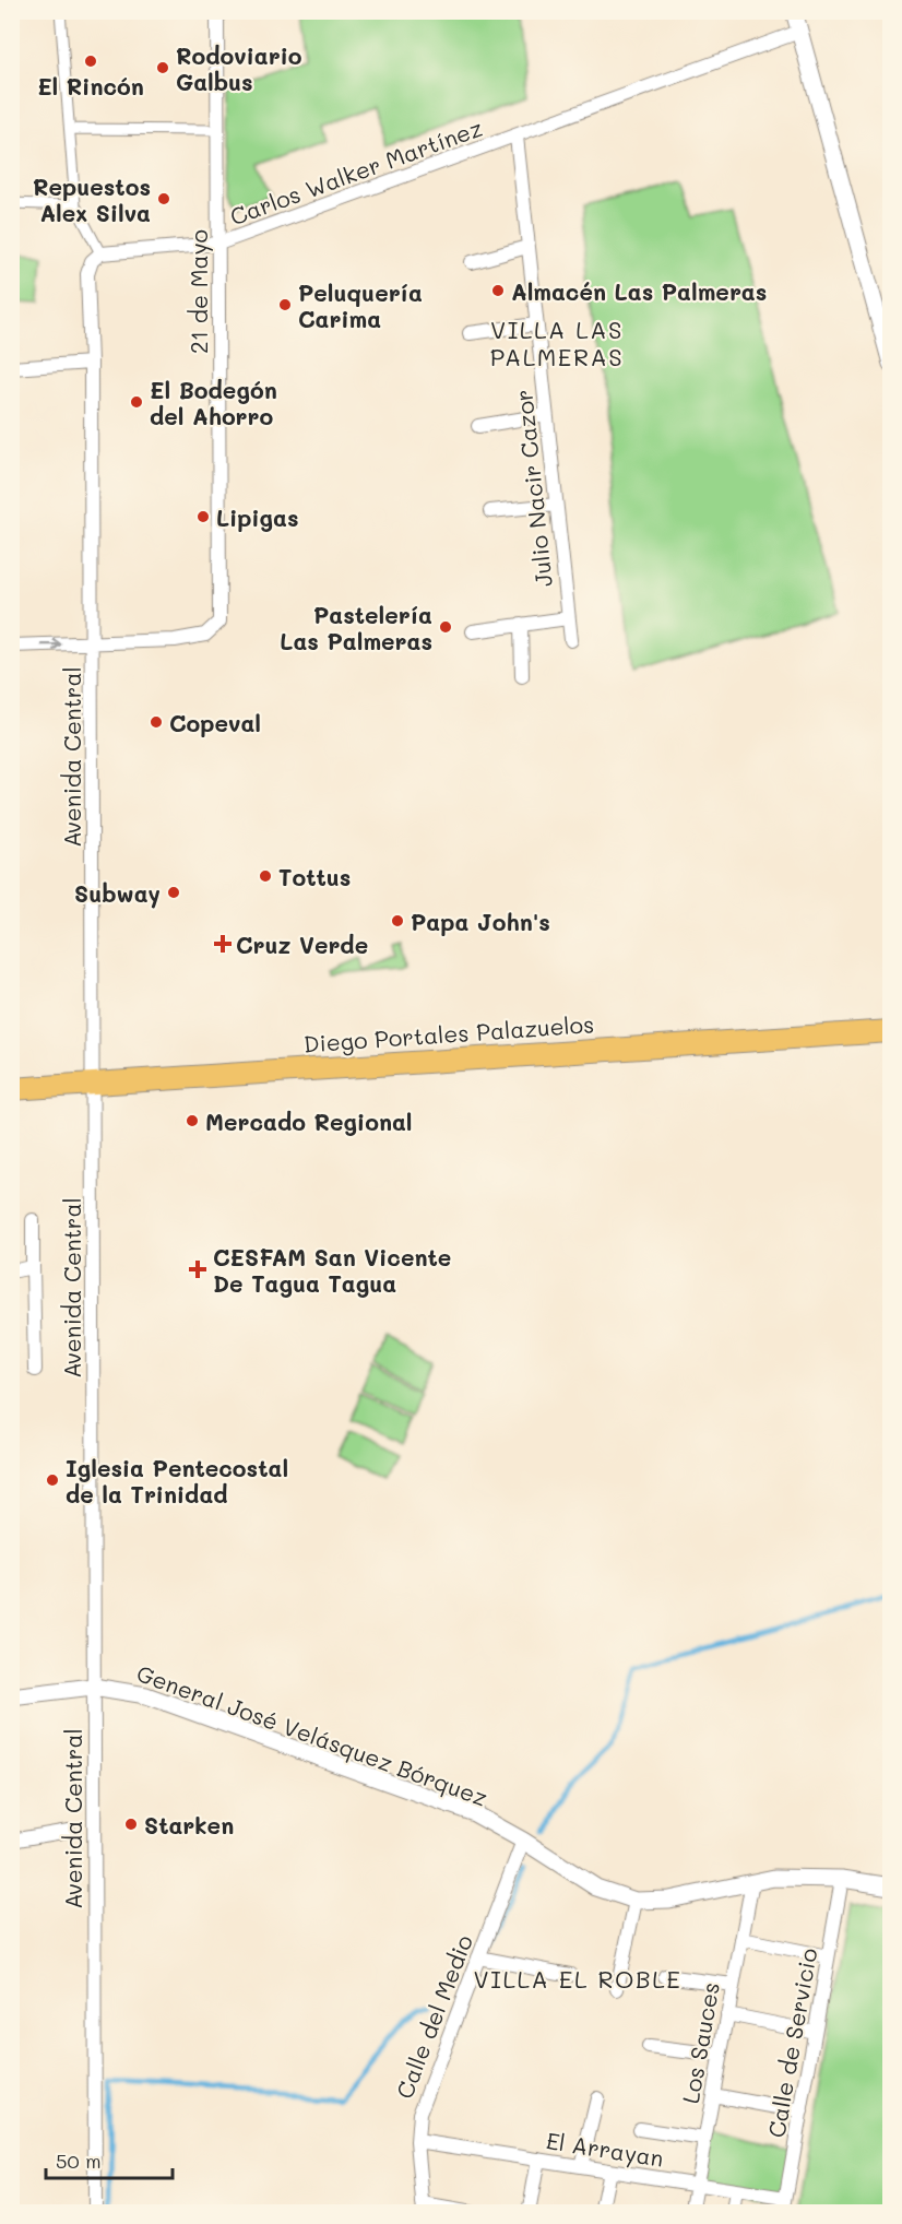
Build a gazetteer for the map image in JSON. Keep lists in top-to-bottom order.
{
  "streets": {
    "main road": ["Diego Portales Palazuelos"],
    "street": [
      "Carlos Walker Martínez",
      "21 de Mayo",
      "Julio Nacir Cazor",
      "Avenida Central",
      "General José Velásquez Bórquez",
      "Calle del Medio",
      "Los Sauces",
      "Calle de Servicio",
      "El Arrayan"
    ]
  },
  "crossings": [
    ["Carlos Walker Martínez", "21 de Mayo"],
    ["Carlos Walker Martínez", "Julio Nacir Cazor"],
    ["21 de Mayo", "Avenida Central"],
    ["Avenida Central", "Diego Portales Palazuelos"],
    ["Avenida Central", "General José Velásquez Bórquez"],
    ["General José Velásquez Bórquez", "Calle del Medio"],
    ["General José Velásquez Bórquez", "Los Sauces"],
    ["General José Velásquez Bórquez", "Calle de Servicio"],
    ["Calle del Medio", "El Arrayan"],
    ["Los Sauces", "El Arrayan"],
    ["Calle de Servicio", "El Arrayan"]
  ],
  "districts": ["VILLA LAS PALMERAS", "VILLA EL ROBLE"],
  "places": {
    "other": [
      "El Rincón",
      "Rodoviario Galbus",
      "Repuestos Alex Silva",
      "Almacén Las Palmeras",
      "Peluquería Carima",
      "El Bodegón del Ahorro",
      "Lipigas",
      "Pastelería Las Palmeras",
      "Copeval",
      "Tottus",
      "Subway",
      "Papa John's",
      "Mercado Regional",
      "Iglesia Pentecostal de la Trinidad",
      "Starken"
    ],
    "health": ["Cruz Verde", "CESFAM San Vicente De Tagua Tagua"]
  },
  "scale_bar": "50 m"
}
